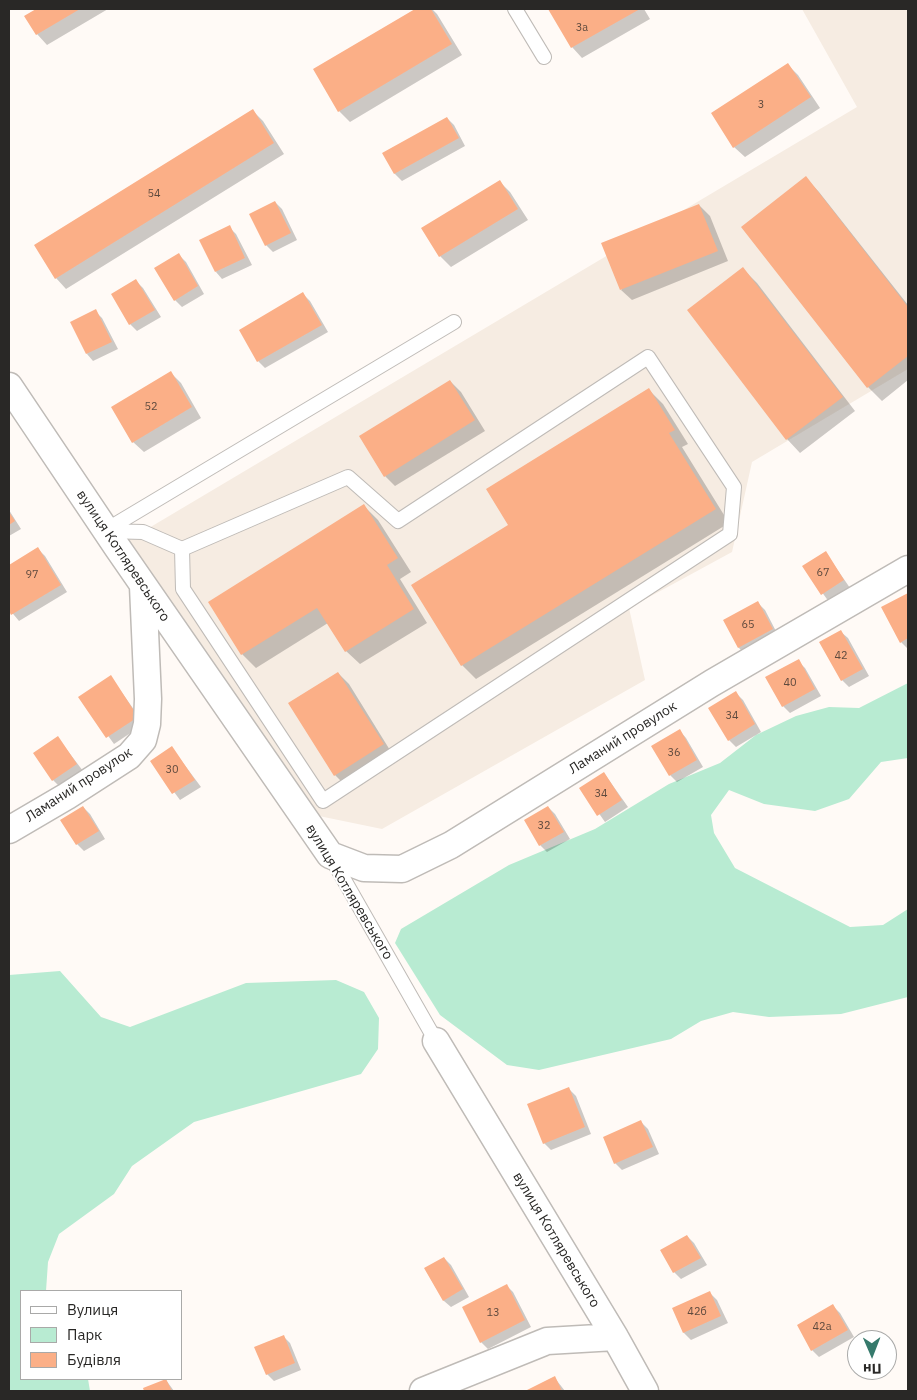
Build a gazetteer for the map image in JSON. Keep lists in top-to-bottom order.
{
  "streets": {
    "street": ["вулиця Котляревського", "Ламаний провулок"]
  },
  "crossings": [
    ["вулиця Котляревського", "Ламаний провулок"]
  ],
  "house_numbers": [
    "3а",
    "3",
    "54",
    "52",
    "67",
    "97",
    "65",
    "42",
    "40",
    "34",
    "36",
    "30",
    "34",
    "32",
    "42б",
    "13",
    "42а"
  ],
  "legend": ["Вулиця", "Парк", "Будівля"],
  "north": "bottom"
}
